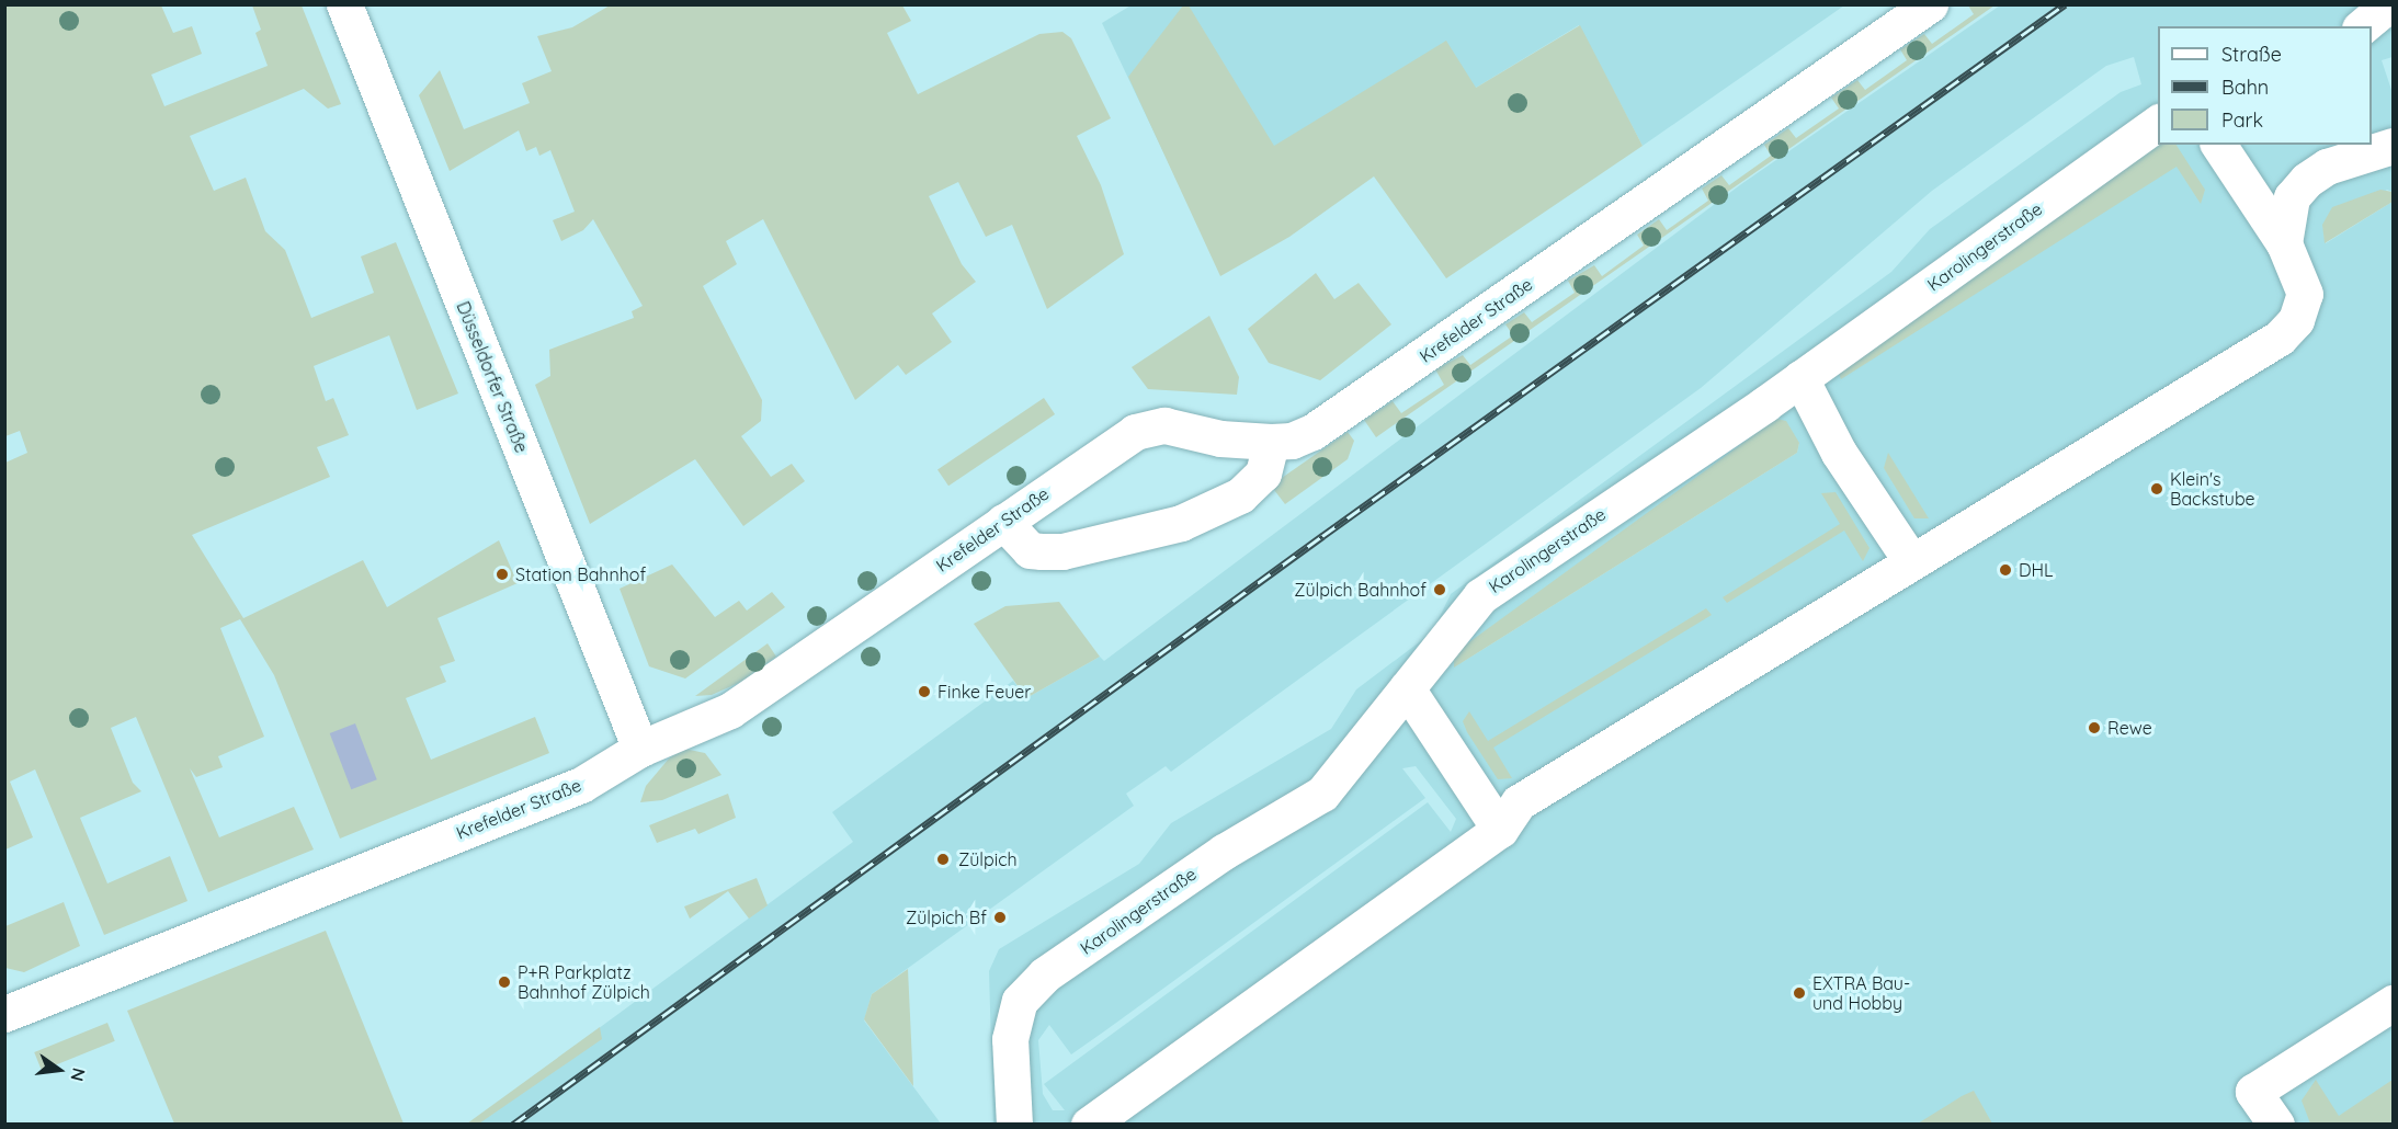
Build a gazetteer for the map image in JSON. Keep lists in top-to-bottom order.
{
  "streets": {
    "street": ["Karolingerstraße", "Krefelder Straße", "Düsseldorfer Straße"]
  },
  "crossings": [
    ["Krefelder Straße", "Düsseldorfer Straße"]
  ],
  "places": [
    "Klein's Backstube",
    "DHL",
    "Station Bahnhof",
    "Zülpich Bahnhof",
    "Finke Feuer",
    "Rewe",
    "Zülpich",
    "Zülpich Bf",
    "P+R Parkplatz Bahnhof Zülpich",
    "EXTRA Bau- und Hobby"
  ],
  "legend": ["Straße", "Bahn", "Park"],
  "north": "right"
}
